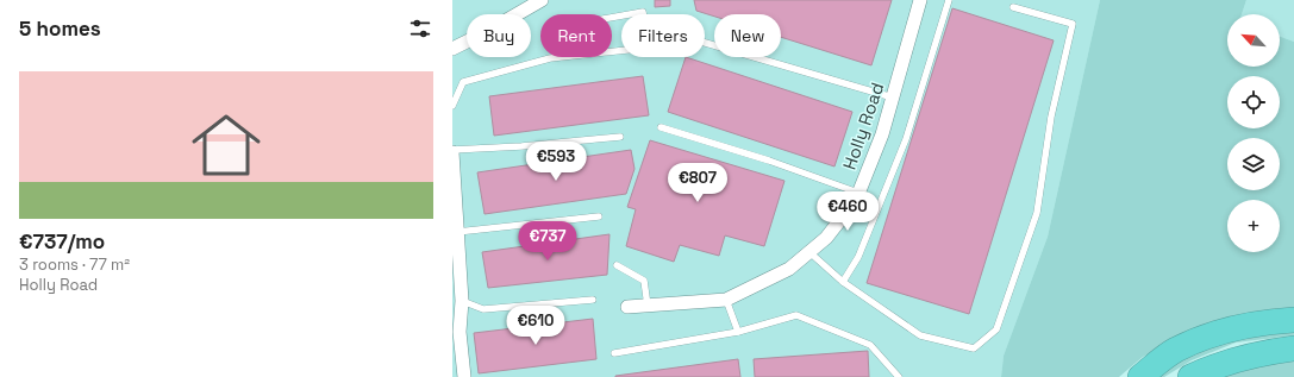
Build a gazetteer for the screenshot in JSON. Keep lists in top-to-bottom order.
{
  "streets": {
    "street": ["Holly Road"]
  },
  "north": "top left",
  "page": {
    "heading": "5 homes",
    "map_buttons": "+",
    "chip": [
      "Buy",
      "Rent",
      "Filters",
      "New"
    ],
    "list": [
      {
        "name": "€737/mo",
        "note": "3 rooms · 77 m² · Holly Road"
      }
    ],
    "price": [
      "€593",
      "€807",
      "€460",
      "€737",
      "€610"
    ]
  }
}
